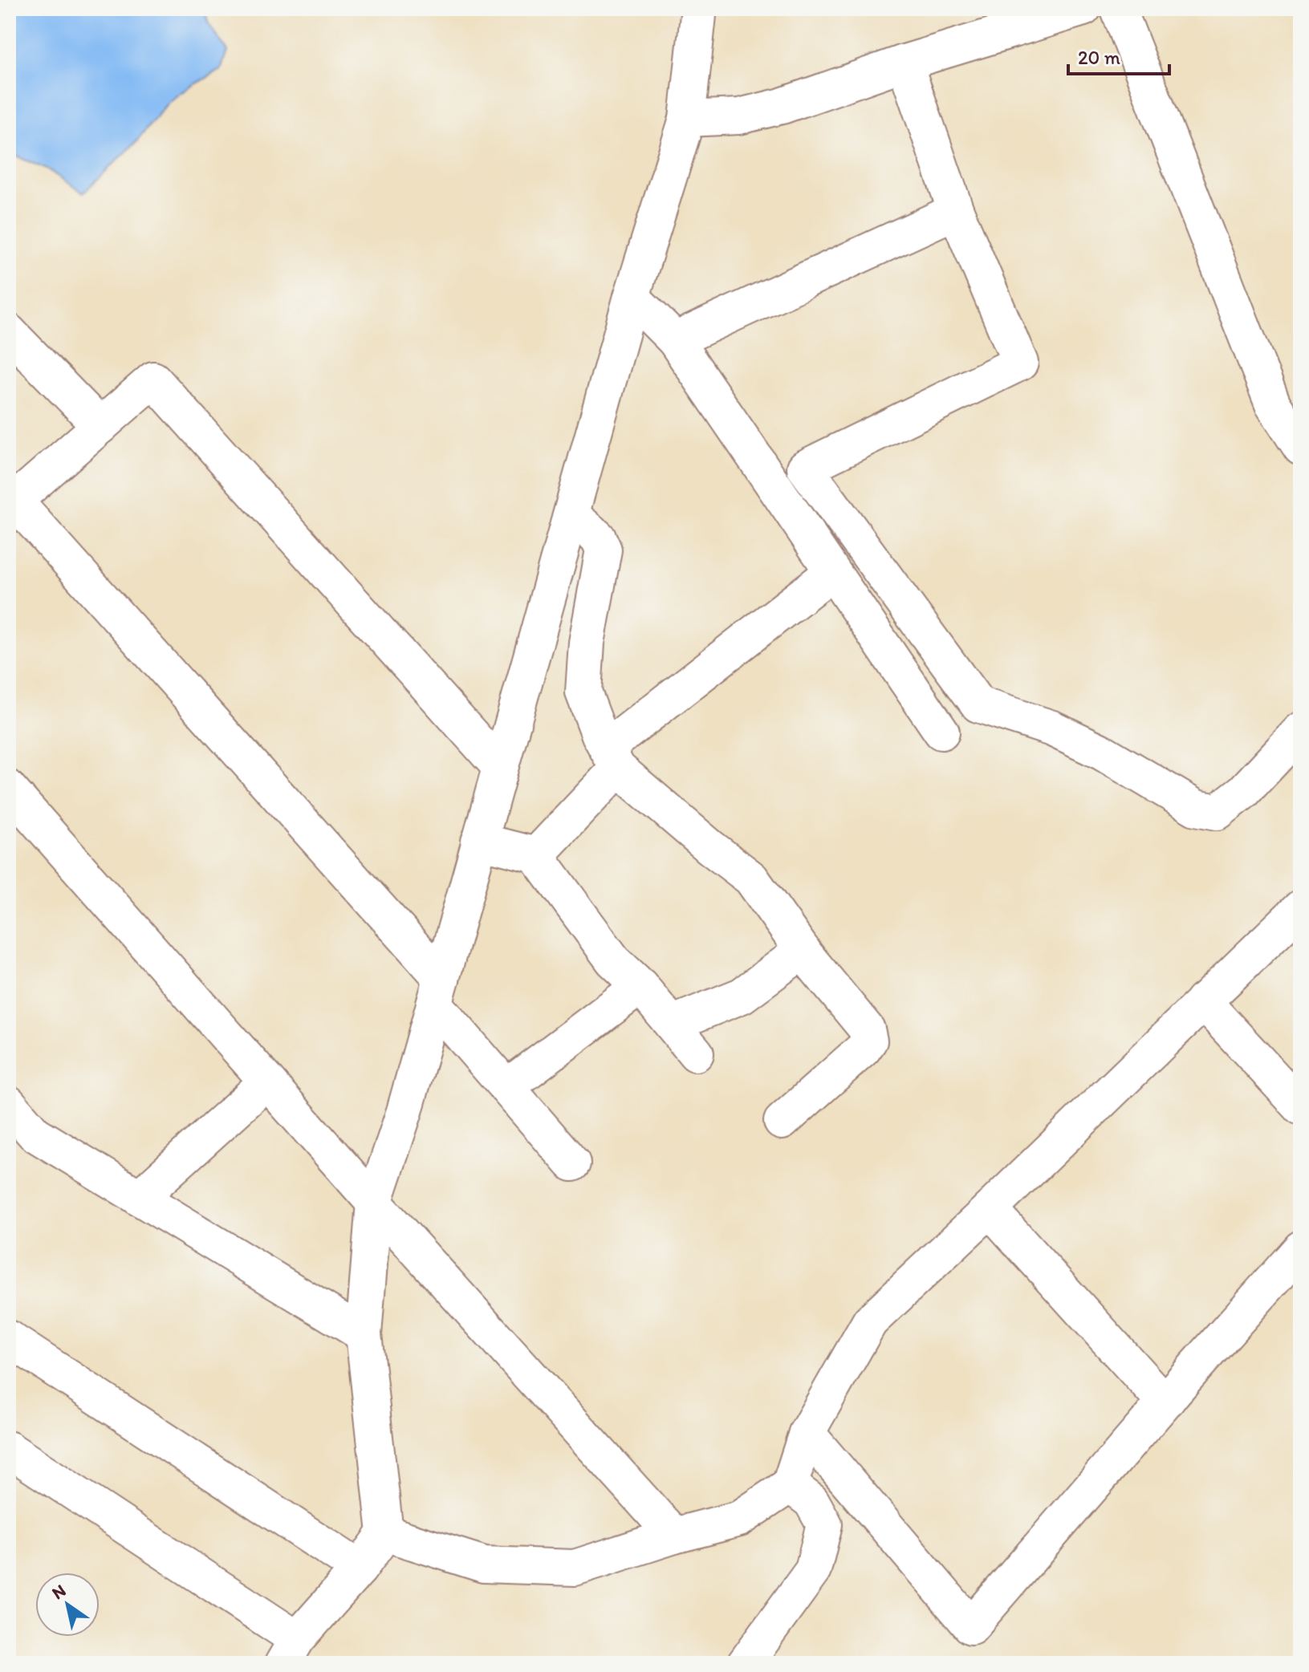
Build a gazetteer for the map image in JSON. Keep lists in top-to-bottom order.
{
  "scale_bar": "20 m",
  "north": "top left"
}
